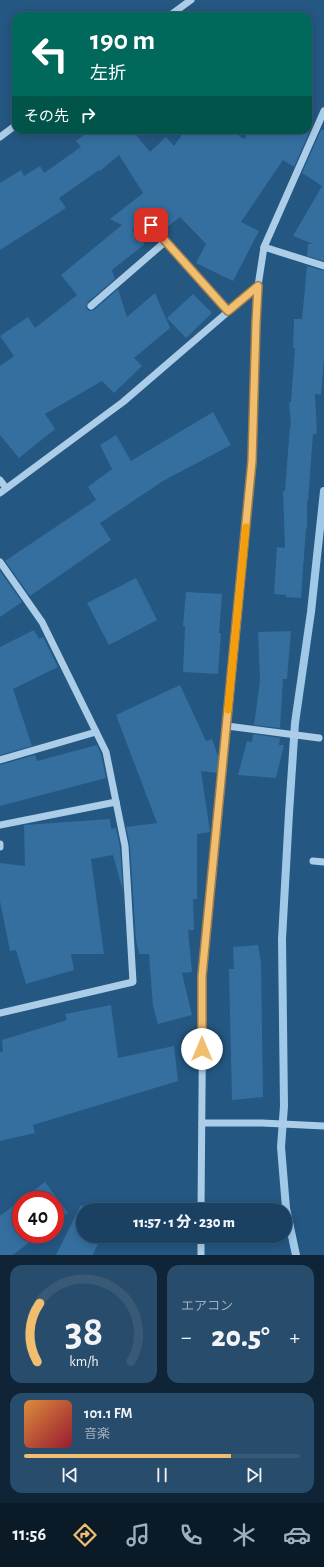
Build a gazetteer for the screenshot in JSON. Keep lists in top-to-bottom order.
{
  "page": {
    "turn": ["190 m", "左折"],
    "then": "その先",
    "limit": "40",
    "trip": "11:57 · 1 分 · 230 m",
    "tile": "エアコン",
    "heat": ["−", "20.5°", "+"],
    "song": ["101.1 FM", "音楽"],
    "tabs": "11:56",
    "gauge": ["38", "km/h"]
  }
}
